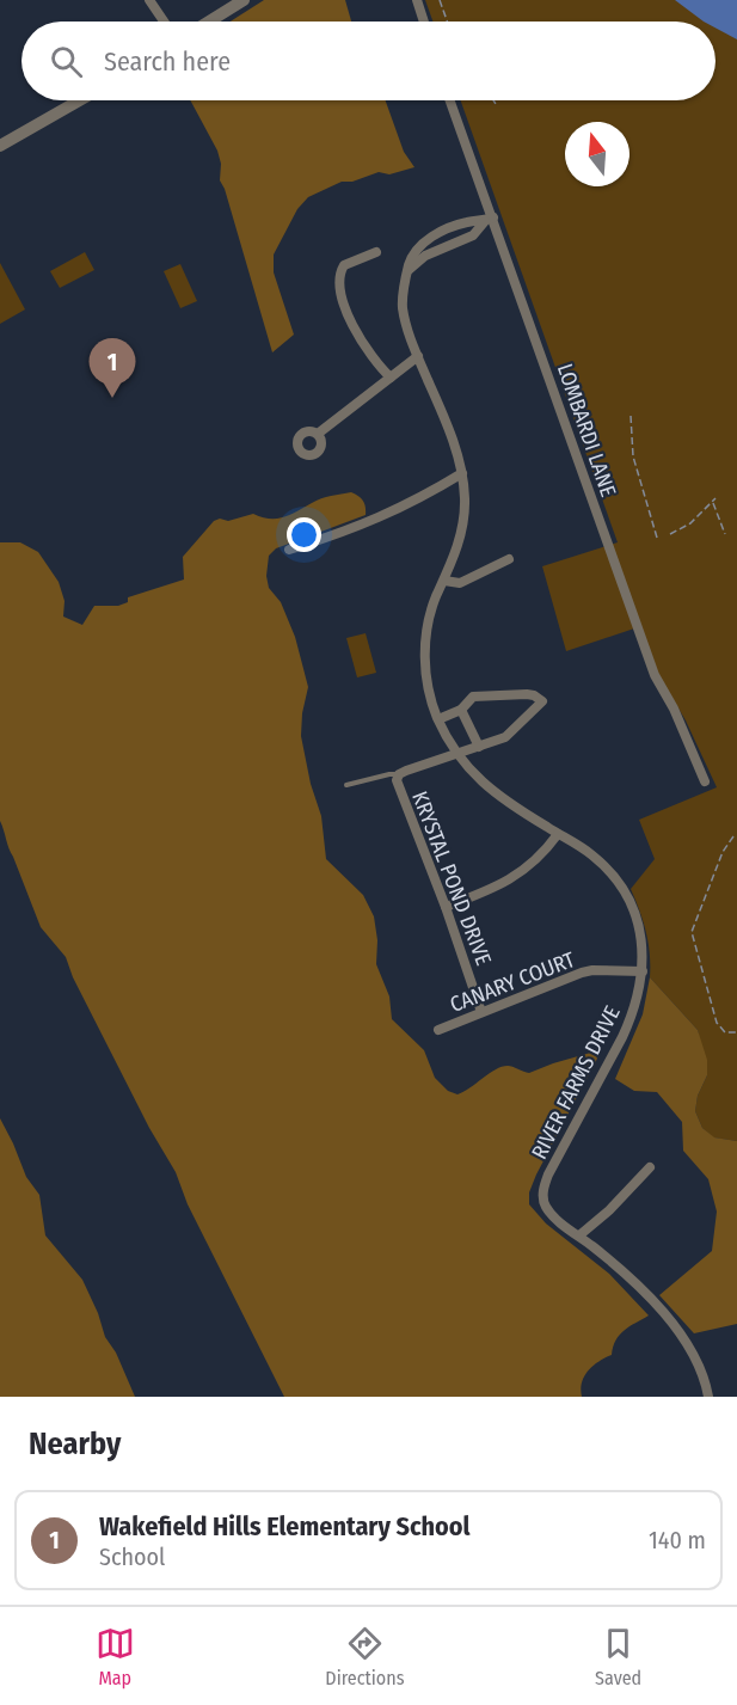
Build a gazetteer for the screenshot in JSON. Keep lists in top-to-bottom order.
{
  "streets": {
    "street": [
      "LOMBARDI LANE",
      "KRYSTAL POND DRIVE",
      "CANARY COURT",
      "RIVER FARMS DRIVE"
    ]
  },
  "crossings": [
    ["LOMBARDI LANE", "RIVER FARMS DRIVE"],
    ["KRYSTAL POND DRIVE", "CANARY COURT"],
    ["KRYSTAL POND DRIVE", "RIVER FARMS DRIVE"],
    ["CANARY COURT", "RIVER FARMS DRIVE"]
  ],
  "north": "top",
  "page": {
    "search": "Search here",
    "pins": "1",
    "heading": "Nearby",
    "list": [
      {
        "mark": "1",
        "name": "Wakefield Hills Elementary School",
        "note": "School",
        "value": "140 m"
      }
    ],
    "nav": ["Map", "Directions", "Saved"]
  }
}
